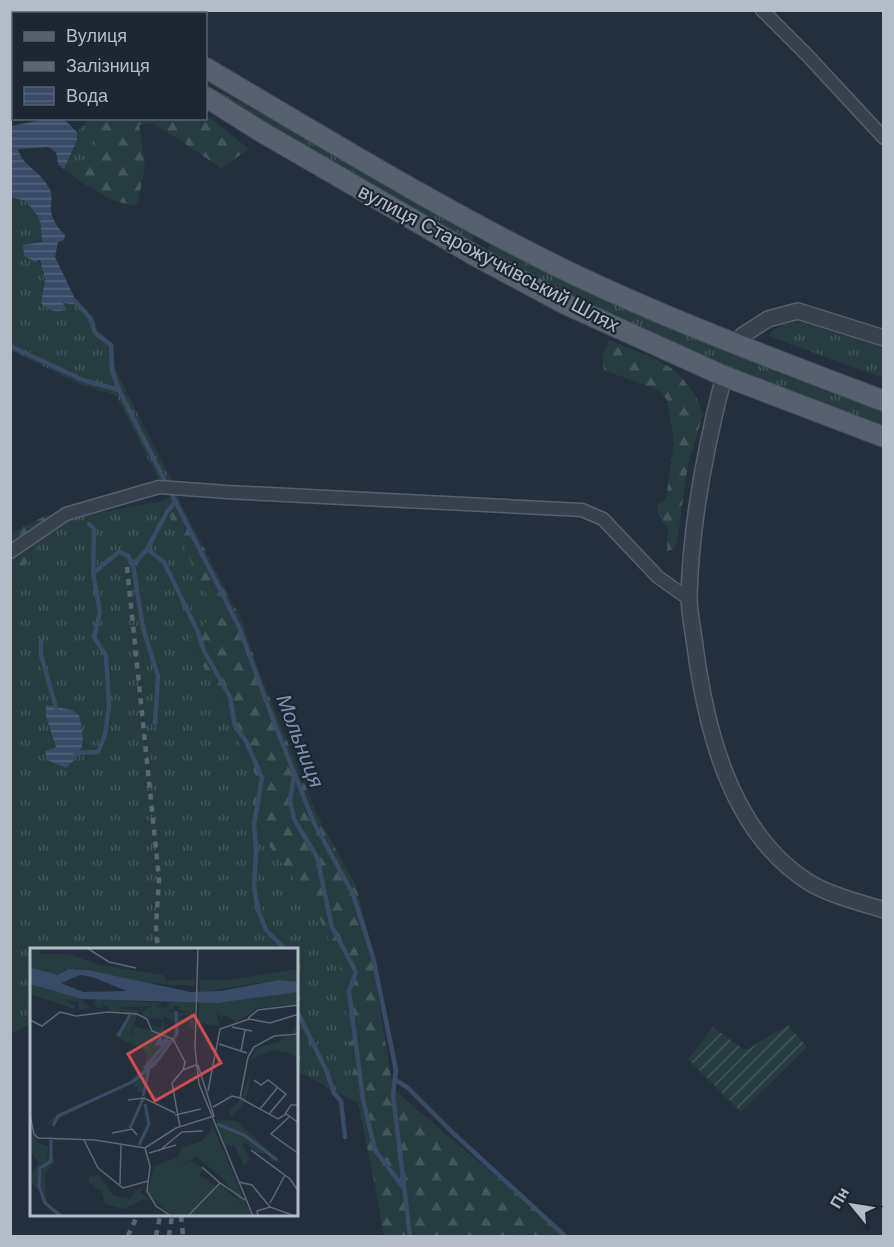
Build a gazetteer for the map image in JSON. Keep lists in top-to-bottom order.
{
  "streets": {
    "main road": ["вулиця Старожучківський Шлях"]
  },
  "water": ["Мольниця"],
  "legend": ["Вулиця", "Залізниця", "Вода"],
  "north": "top left"
}
